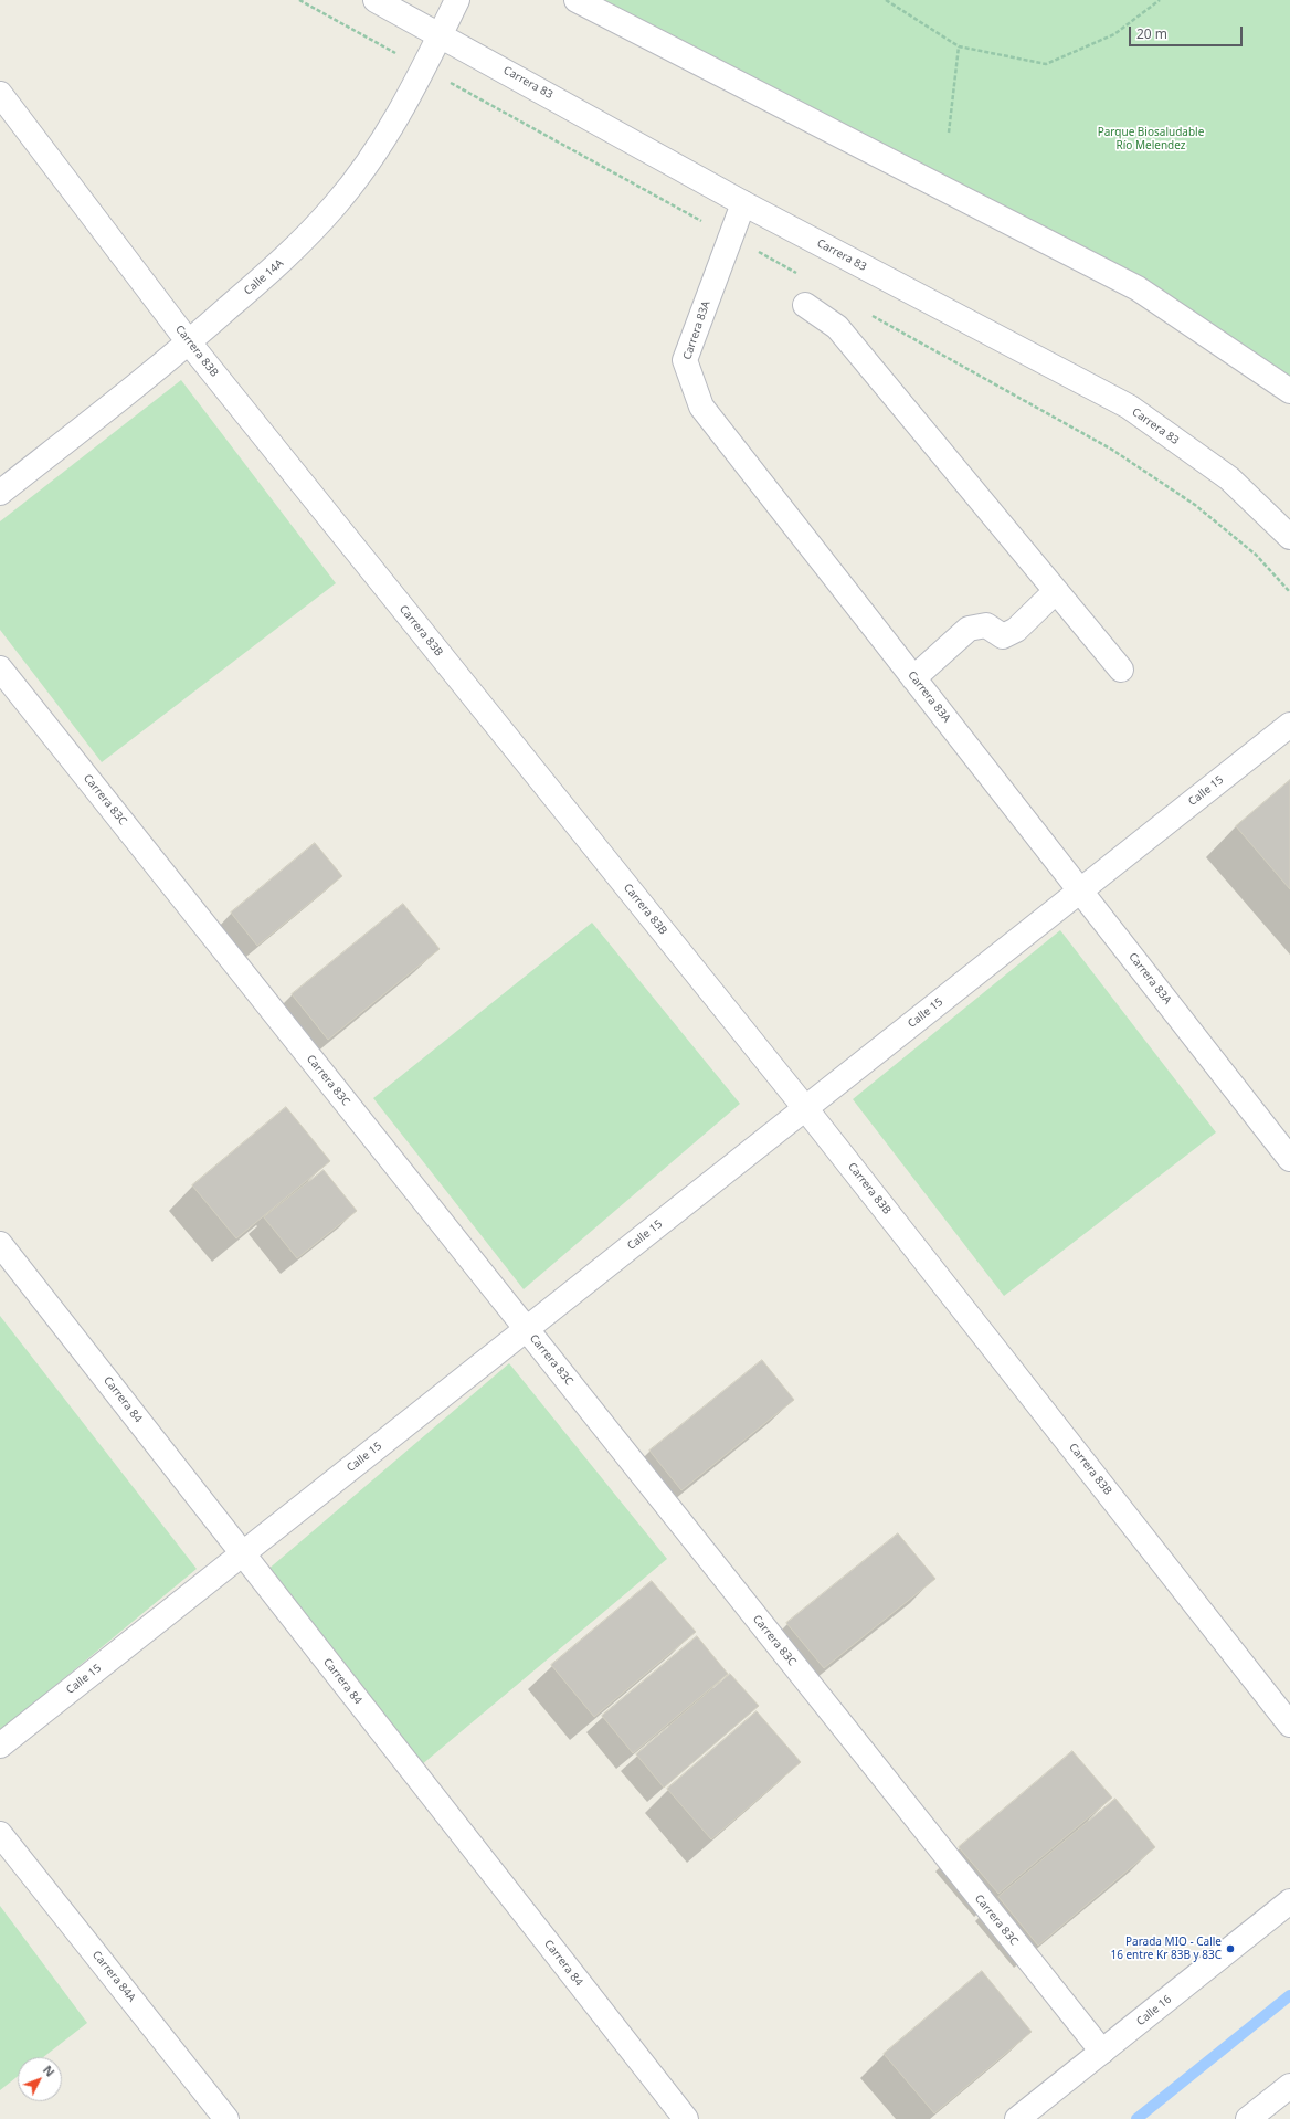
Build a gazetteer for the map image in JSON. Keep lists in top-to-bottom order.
{
  "streets": {
    "street": [
      "Carrera 83",
      "Calle 14A",
      "Carrera 83A",
      "Carrera 83B",
      "Calle 15",
      "Carrera 83C",
      "Carrera 84",
      "Carrera 84A",
      "Calle 16"
    ]
  },
  "crossings": [
    ["Carrera 83", "Calle 14A"],
    ["Carrera 83", "Carrera 83A"],
    ["Calle 14A", "Carrera 83B"],
    ["Carrera 83A", "Calle 15"],
    ["Carrera 83B", "Calle 15"],
    ["Calle 15", "Carrera 83C"],
    ["Calle 15", "Carrera 84"],
    ["Carrera 83C", "Calle 16"]
  ],
  "parks": ["Parque Biosaludable Río Melendez"],
  "places": ["Parada MIO - Calle 16 entre Kr 83B y 83C"],
  "scale_bar": "20 m",
  "north": "top right"
}
